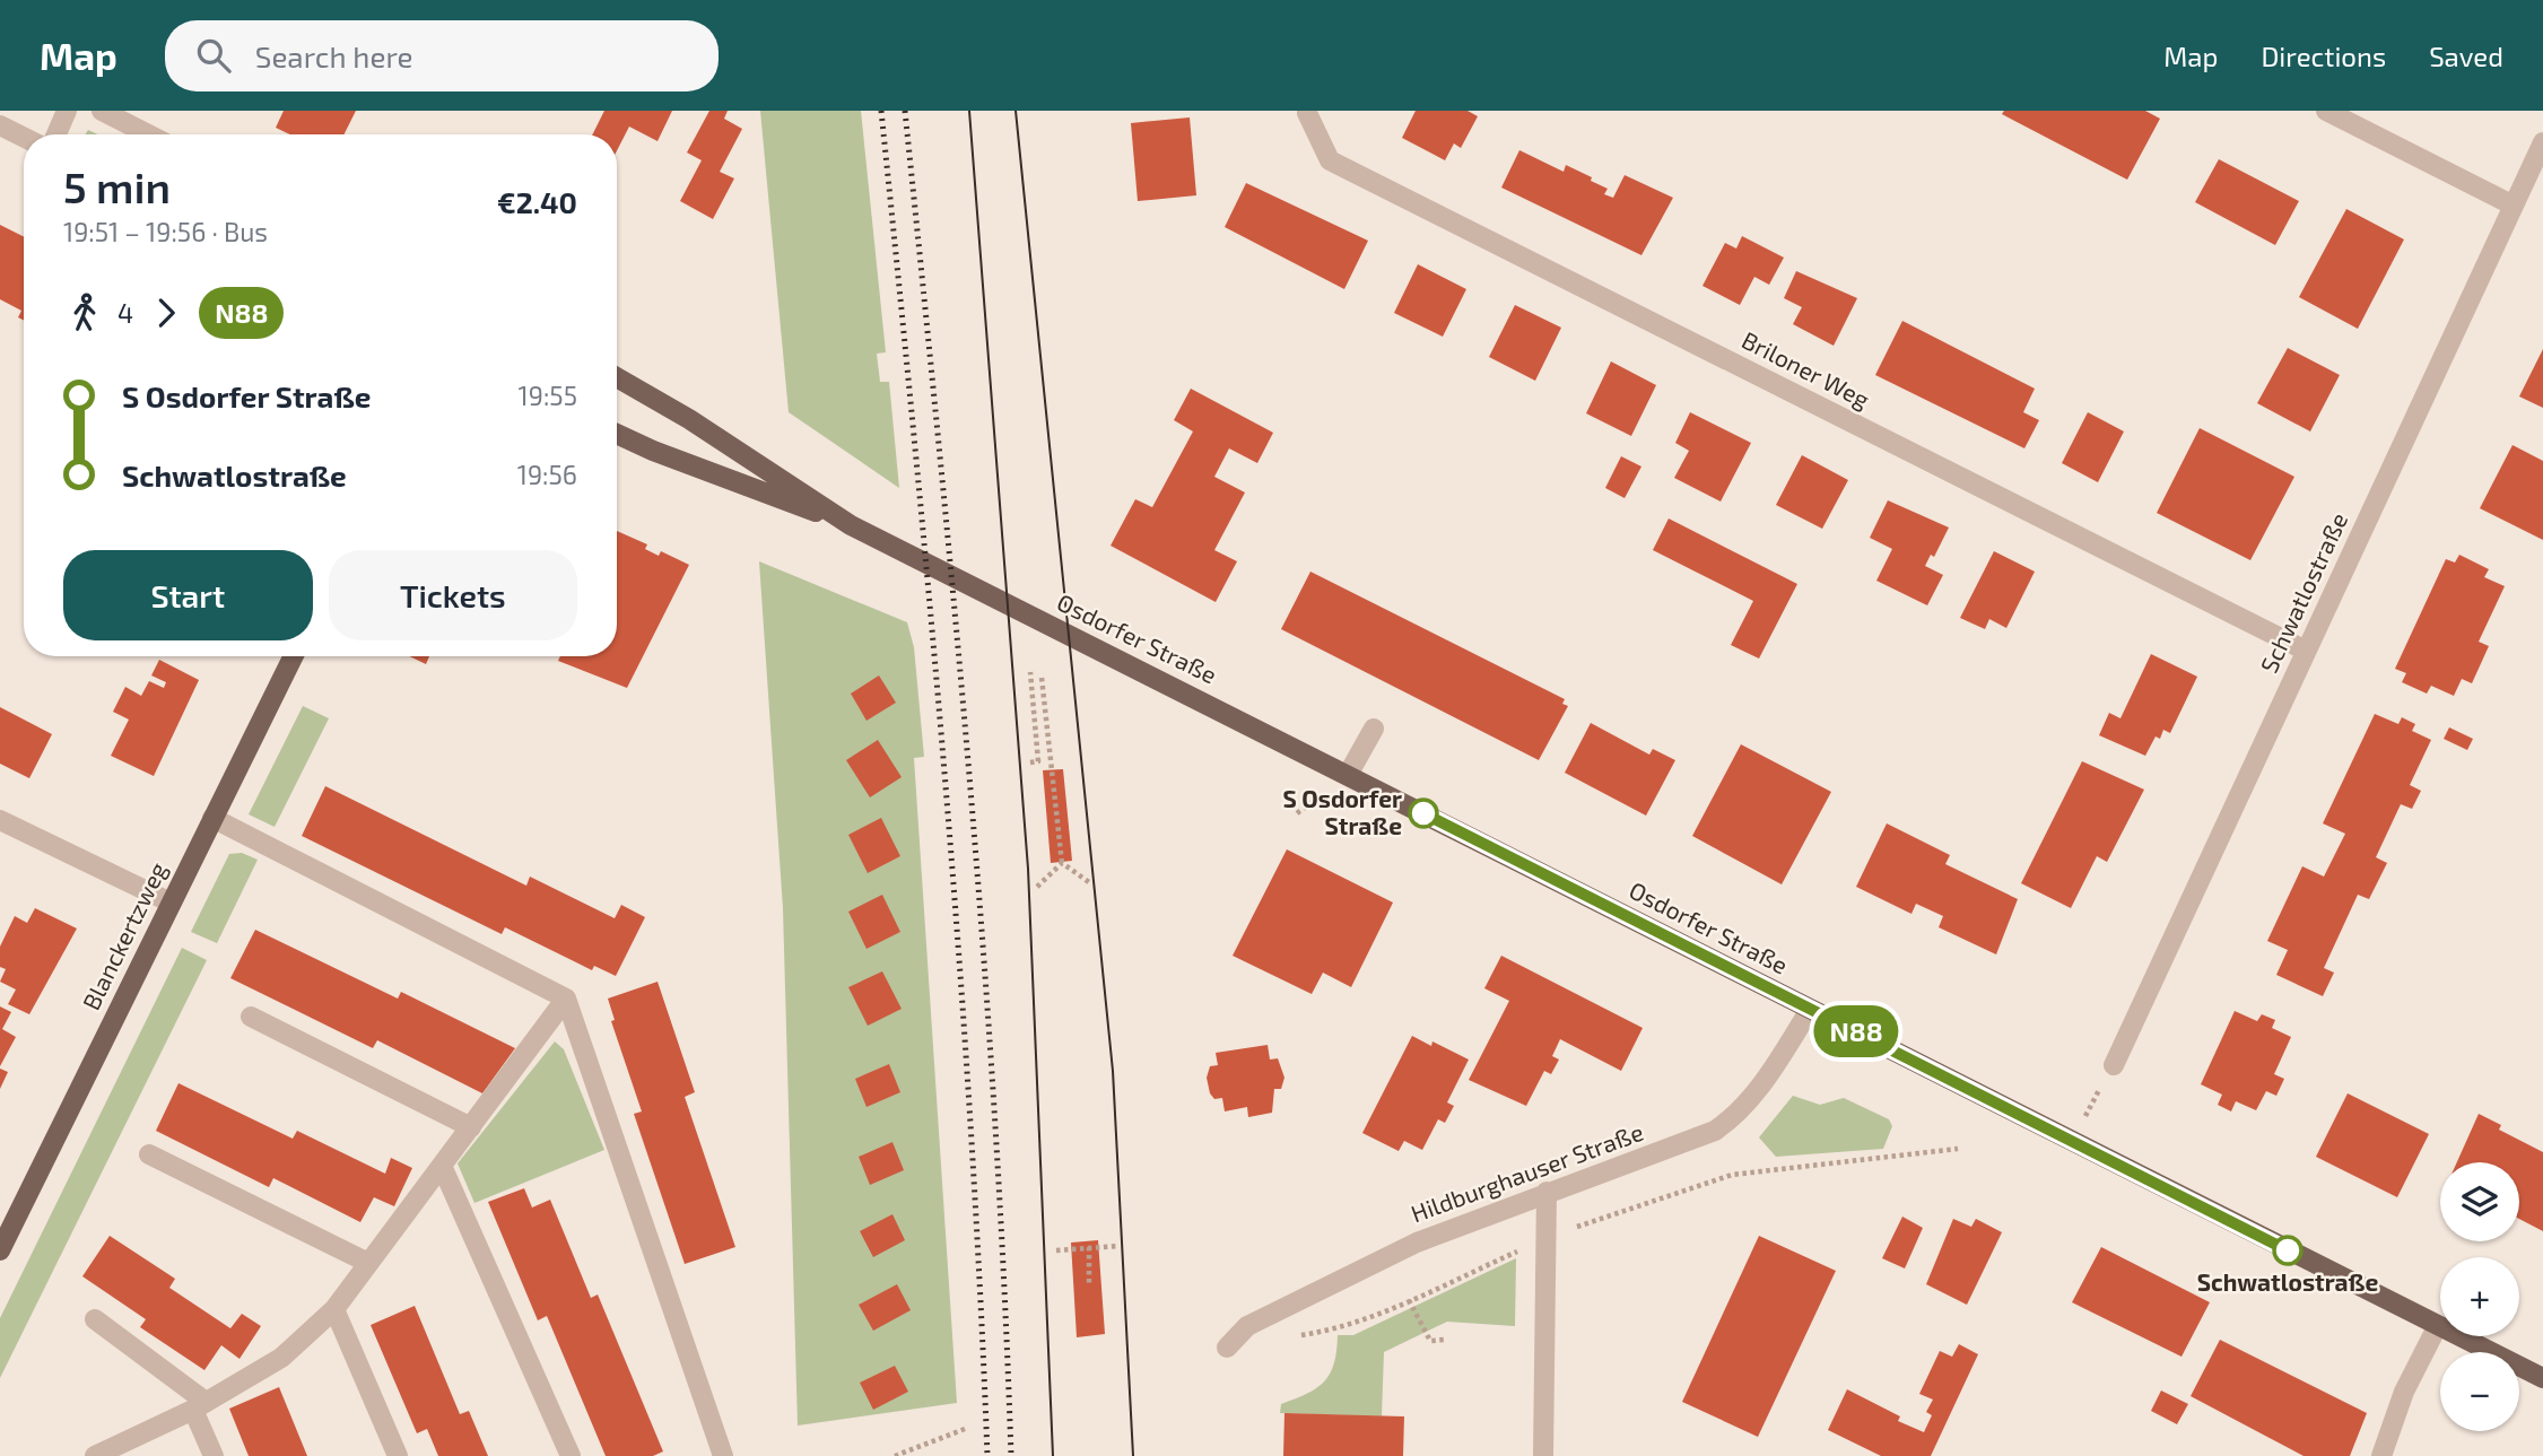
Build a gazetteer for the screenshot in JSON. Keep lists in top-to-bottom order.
{
  "streets": {
    "main road": ["Osdorfer Straße", "Blanckertzweg"],
    "street": ["Briloner Weg", "Schwatlostraße", "Hildburghauser Straße"]
  },
  "crossings": [
    ["Briloner Weg", "Schwatlostraße"],
    ["Osdorfer Straße", "Hildburghauser Straße"]
  ],
  "places": ["S Osdorfer Straße", "Schwatlostraße"],
  "lines": ["bus line N88"],
  "page": {
    "header": "Map",
    "search": "Search here",
    "nav": ["Map", "Directions", "Saved"],
    "on_map": "N88",
    "heading": ["5 min", "19:51 – 19:56 · Bus", "€2.40"],
    "legs": ["4", "N88"],
    "list": [
      {
        "name": "S Osdorfer Straße",
        "value": "19:55"
      },
      {
        "name": "Schwatlostraße",
        "value": "19:56"
      }
    ],
    "buttons": ["Start", "Tickets"],
    "map_buttons": ["+", "−"]
  }
}
